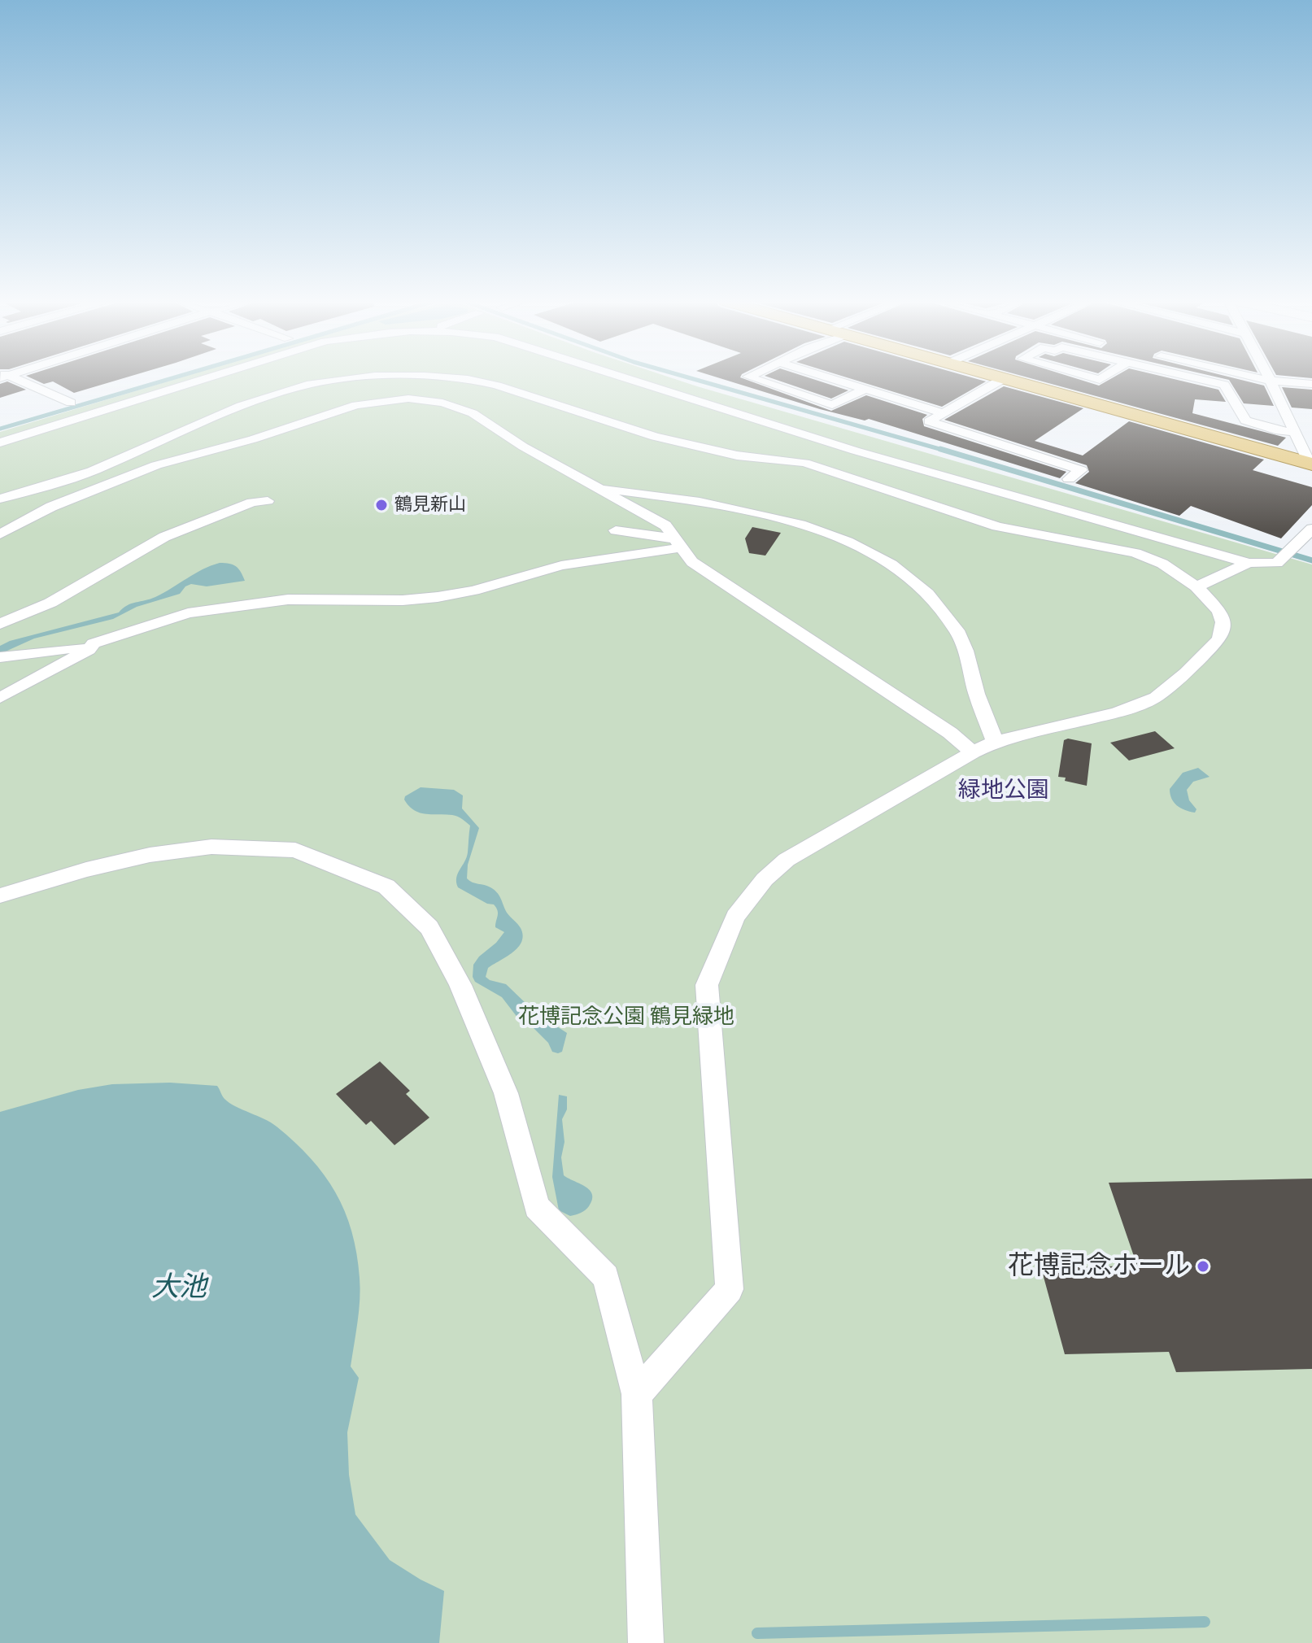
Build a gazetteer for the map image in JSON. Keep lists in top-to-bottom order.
{
  "districts": ["緑地公園"],
  "water": ["大池"],
  "parks": ["花博記念公園 鶴見緑地"],
  "places": ["鶴見新山", "花博記念ホール"]
}
